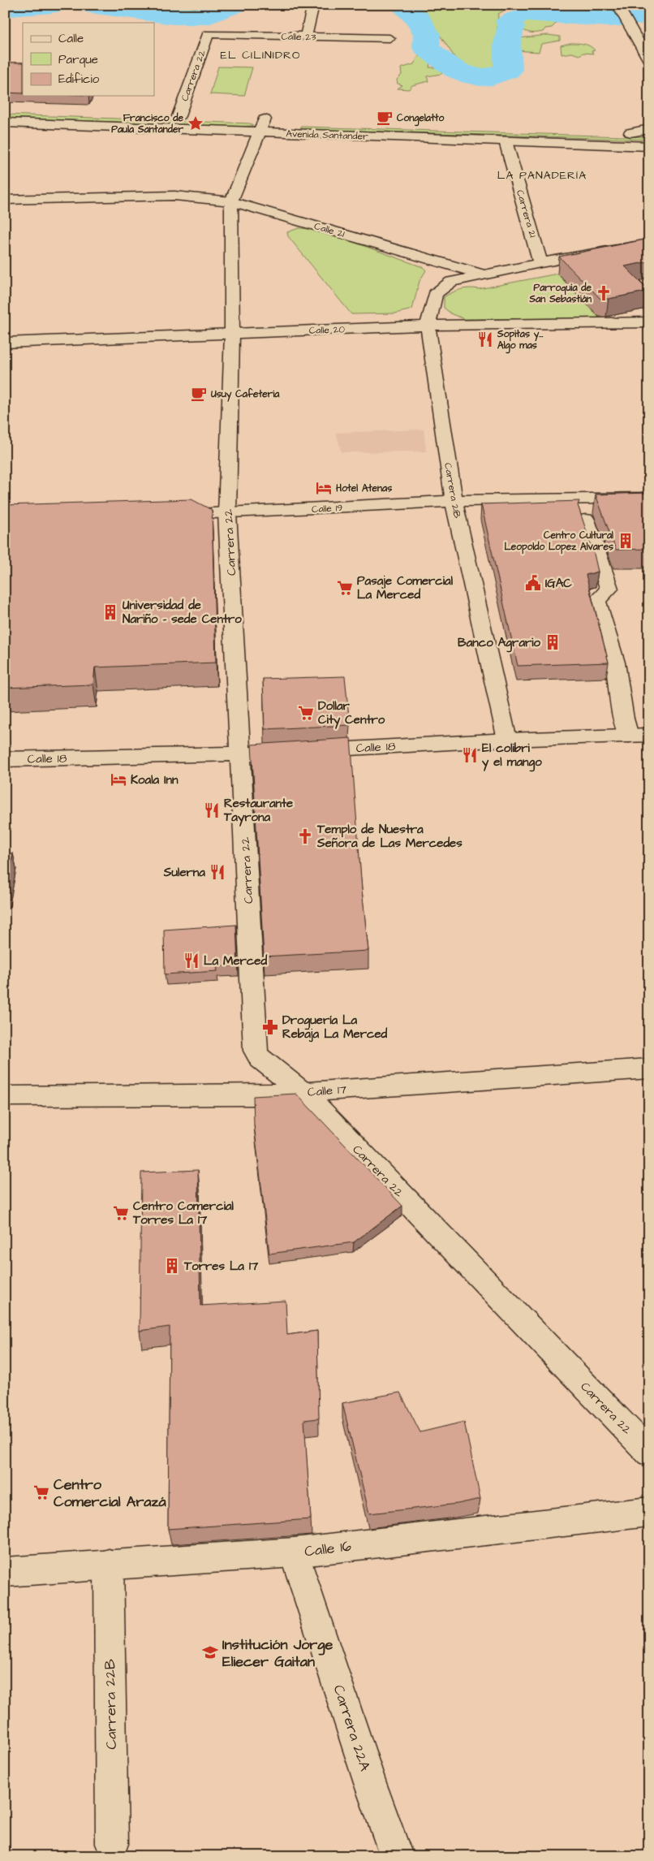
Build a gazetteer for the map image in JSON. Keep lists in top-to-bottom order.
{
  "streets": {
    "street": [
      "Calle 23",
      "Carrera 22",
      "Avenida Santander",
      "Carrera 21",
      "Calle 21",
      "Calle 20",
      "Carrera 21B",
      "Calle 19",
      "Calle 18",
      "Calle 17",
      "Calle 16",
      "Carrera 22B",
      "Carrera 22A"
    ]
  },
  "crossings": [
    ["Calle 23", "Carrera 22"],
    ["Carrera 22", "Avenida Santander"],
    ["Carrera 22", "Calle 21"],
    ["Carrera 22", "Calle 20"],
    ["Carrera 22", "Calle 19"],
    ["Carrera 22", "Calle 18"],
    ["Carrera 22", "Calle 17"],
    ["Avenida Santander", "Carrera 21"],
    ["Carrera 21", "Calle 21"],
    ["Calle 21", "Carrera 21B"],
    ["Calle 20", "Carrera 21B"],
    ["Carrera 21B", "Calle 19"],
    ["Carrera 21B", "Calle 18"],
    ["Calle 16", "Carrera 22B"],
    ["Calle 16", "Carrera 22A"]
  ],
  "districts": ["EL CILINIDRO", "LA PANADERÍA"],
  "places": {
    "cafe": ["Congelatto", "Usuy Cafeteria"],
    "place": ["Francisco de Paula Santander"],
    "church": ["Parroquia de San Sebastián", "Templo de Nuestra Señora de Las Mercedes"],
    "restaurant": [
      "Sopitas y... Algo mas",
      "El colibri y el mango",
      "Restaurante Tayrona",
      "Sulerna",
      "La Merced"
    ],
    "hotel": ["Hotel Atenas", "Koala Inn"],
    "building": [
      "Centro Cultural Leopoldo Lopez Alvares",
      "Universidad de Nariño - sede Centro",
      "Banco Agrario",
      "Torres La 17"
    ],
    "public building": ["IGAC"],
    "supermarket": [
      "Pasaje Comercial La Merced",
      "Dollar City Centro",
      "Centro Comercial Torres La 17",
      "Centro Comercial Arazá"
    ],
    "pharmacy": ["Droguería La Rebaja La Merced"],
    "school or university": ["Institución Jorge Eliecer Gaitan"]
  },
  "legend": ["Calle", "Parque", "Edificio"]
}
